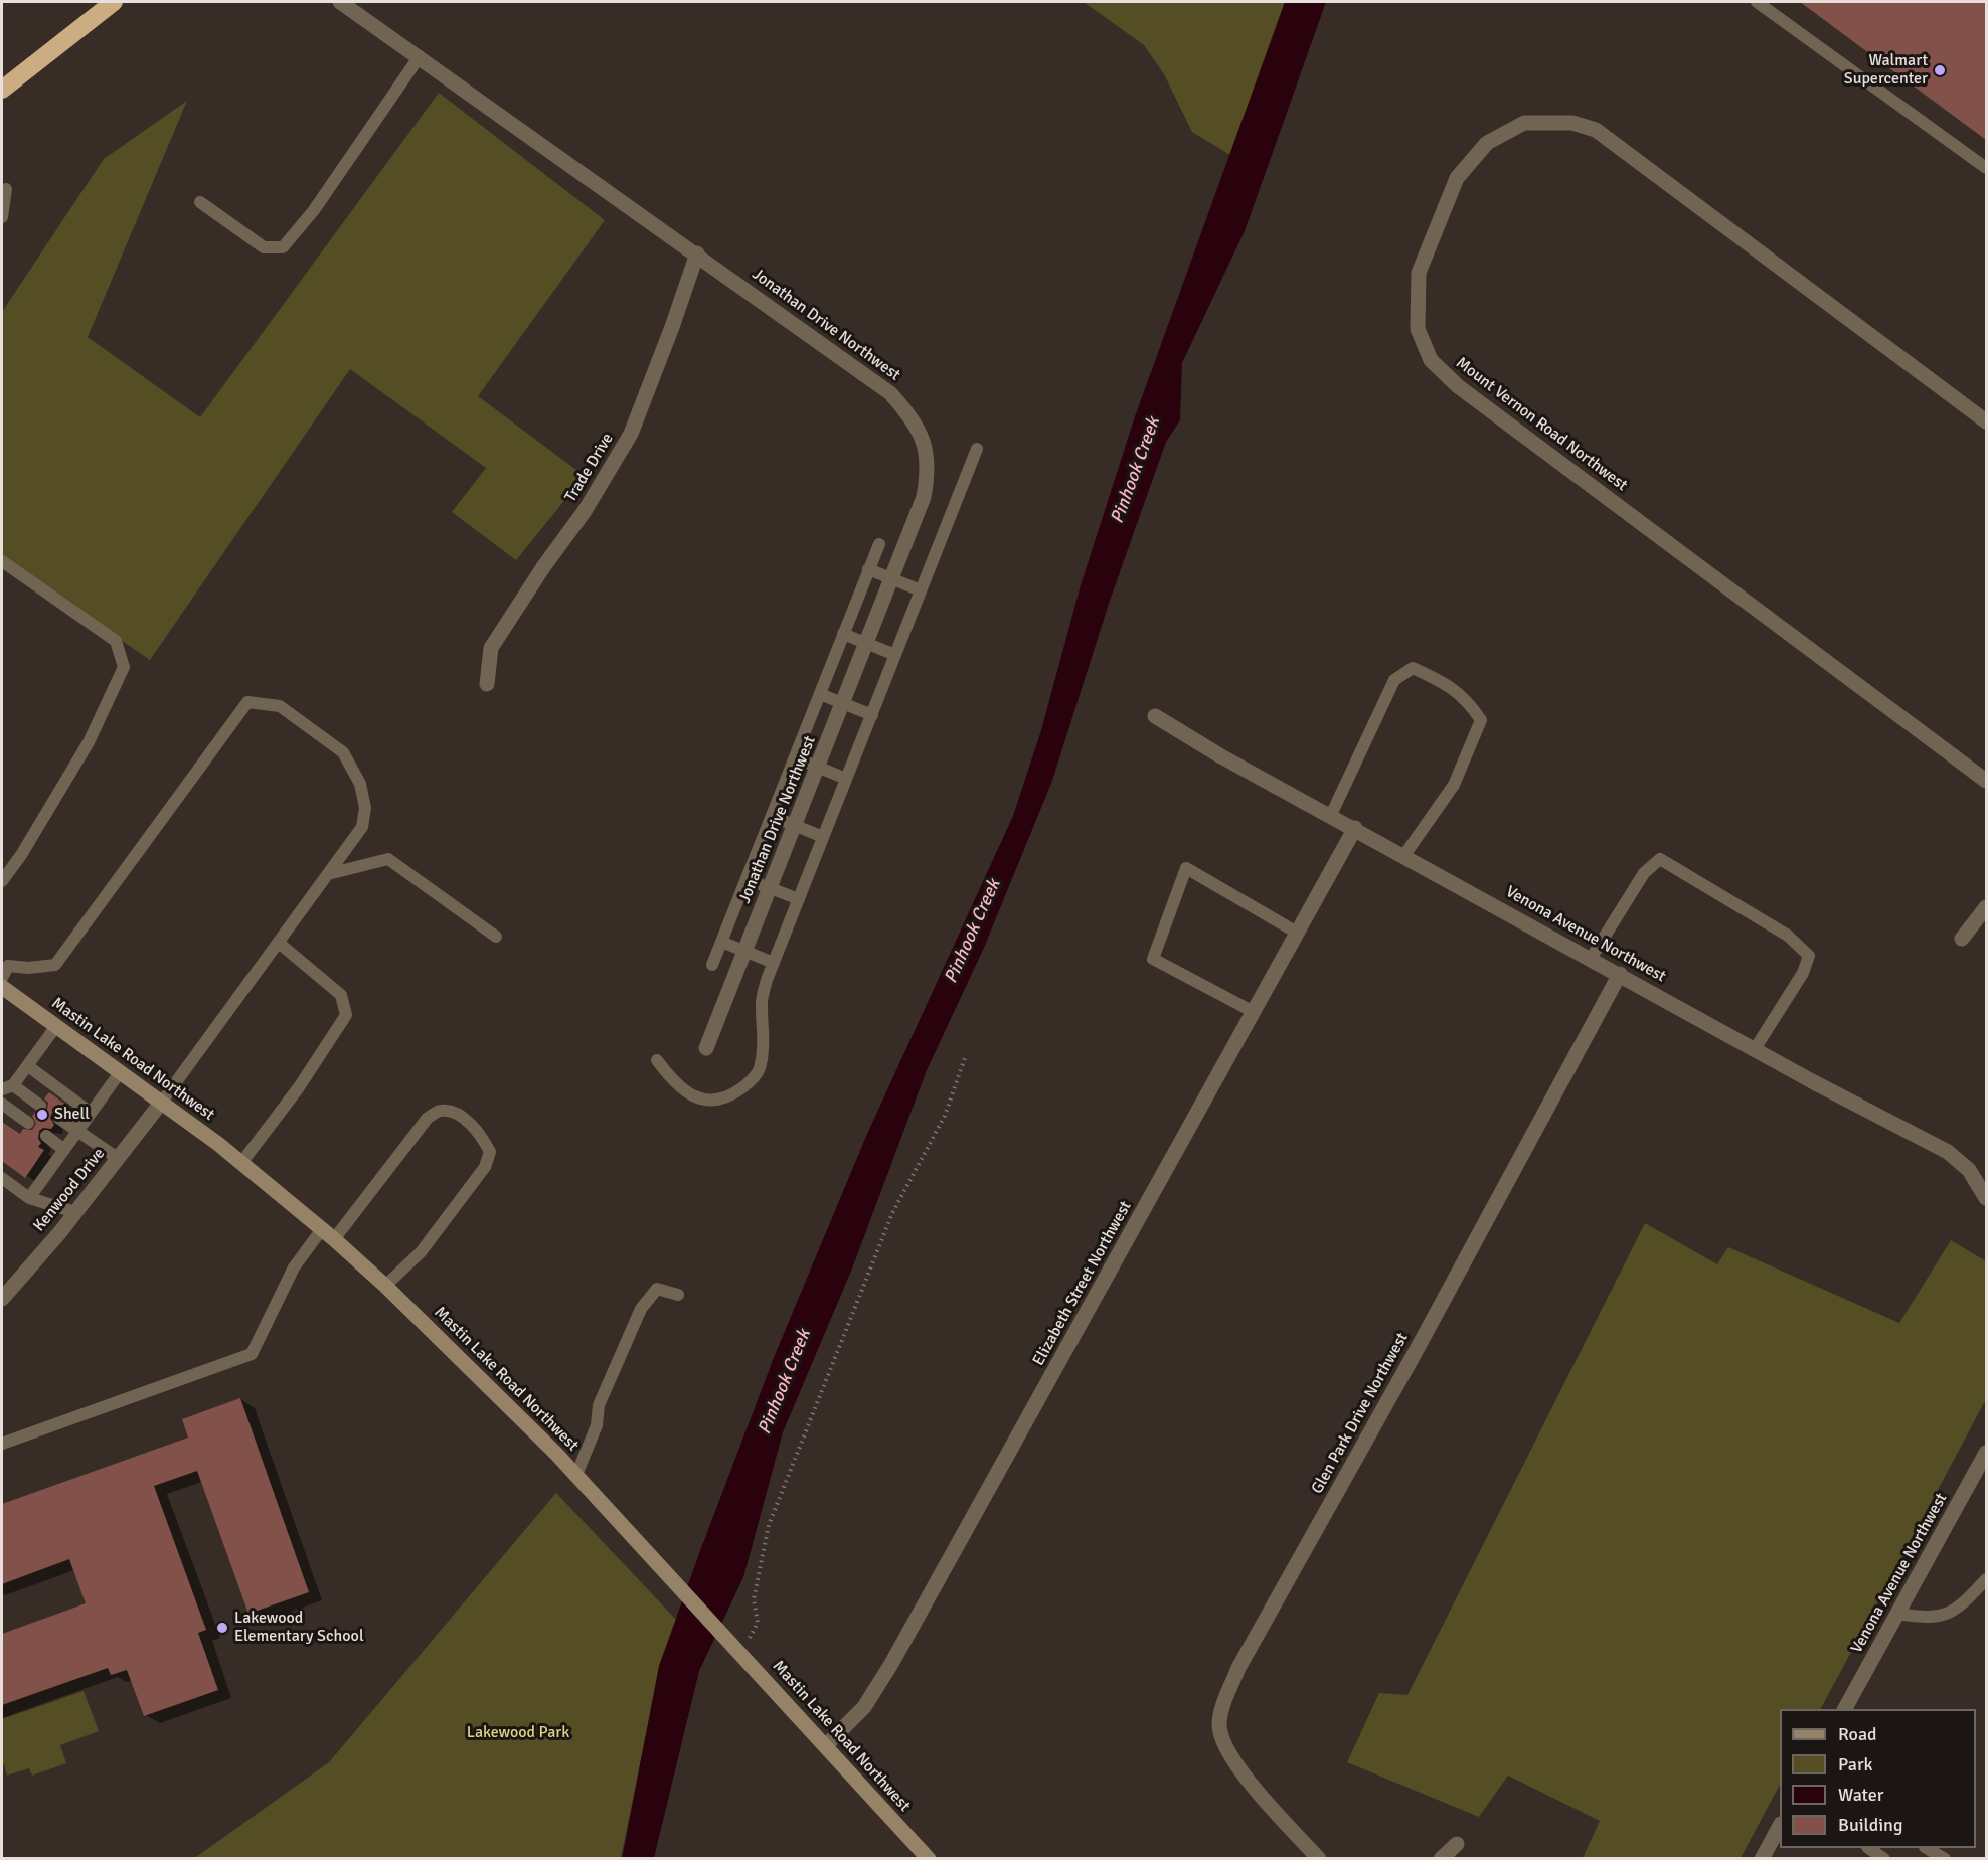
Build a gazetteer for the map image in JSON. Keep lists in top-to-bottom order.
{
  "streets": {
    "street": [
      "Jonathan Drive Northwest",
      "Mount Vernon Road Northwest",
      "Trade Drive",
      "Venona Avenue Northwest",
      "Mastin Lake Road Northwest",
      "Kenwood Drive",
      "Elizabeth Street Northwest",
      "Glen Park Drive Northwest"
    ]
  },
  "crossings": [
    ["Jonathan Drive Northwest", "Trade Drive"],
    ["Venona Avenue Northwest", "Elizabeth Street Northwest"],
    ["Venona Avenue Northwest", "Glen Park Drive Northwest"],
    ["Mastin Lake Road Northwest", "Kenwood Drive"],
    ["Mastin Lake Road Northwest", "Elizabeth Street Northwest"]
  ],
  "water": ["Pinhook Creek"],
  "parks": ["Lakewood Park"],
  "places": ["Walmart Supercenter", "Shell", "Lakewood Elementary School"],
  "legend": [
    "Road",
    "Park",
    "Water",
    "Building"
  ]
}
